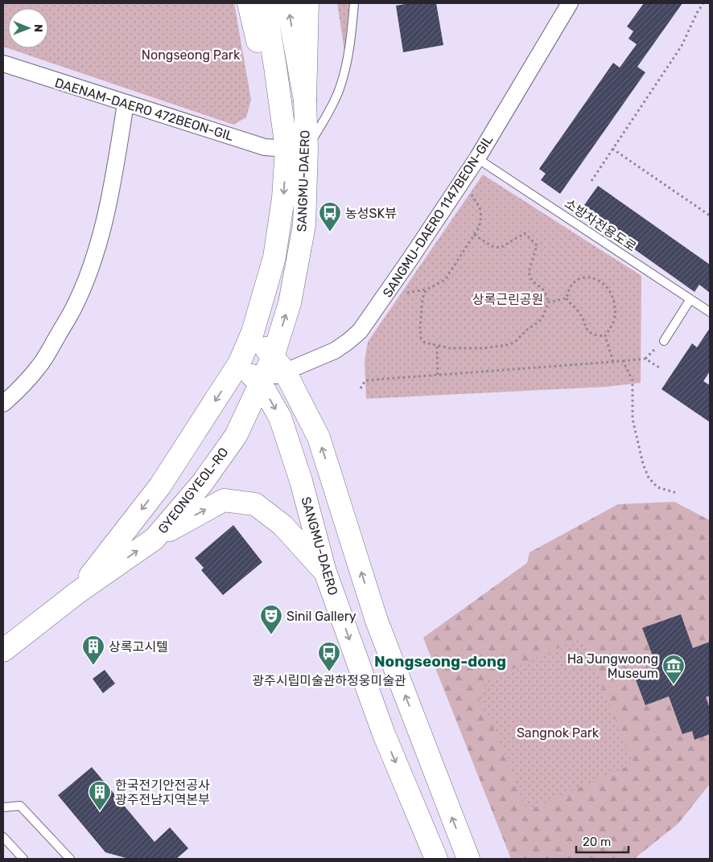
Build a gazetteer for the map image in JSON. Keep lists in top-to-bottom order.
{
  "streets": {
    "street": [
      "DAENAM-DAERO 472BEON-GIL",
      "SANGMU-DAERO",
      "SANGMU-DAERO 1147BEON-GIL",
      "GYEONGYEOL-RO"
    ],
    "lane": ["소방차전용도로"]
  },
  "crossings": [
    ["DAENAM-DAERO 472BEON-GIL", "SANGMU-DAERO"],
    ["SANGMU-DAERO", "SANGMU-DAERO 1147BEON-GIL"],
    ["SANGMU-DAERO", "GYEONGYEOL-RO"],
    ["SANGMU-DAERO 1147BEON-GIL", "소방차전용도로"],
    ["SANGMU-DAERO 1147BEON-GIL", "GYEONGYEOL-RO"]
  ],
  "districts": ["Nongseong-dong"],
  "parks": ["Nongseong Park", "상록근린공원", "Sangnok Park"],
  "places": {
    "bus stop": ["농성SK뷰", "광주시립미술관하정웅미술관"],
    "theatre": ["Sinil Gallery"],
    "building": ["상록고시텔", "한국전기안전공사 광주전남지역본부"],
    "museum": ["Ha Jungwoong Museum"]
  },
  "scale_bar": "20 m",
  "north": "right"
}
